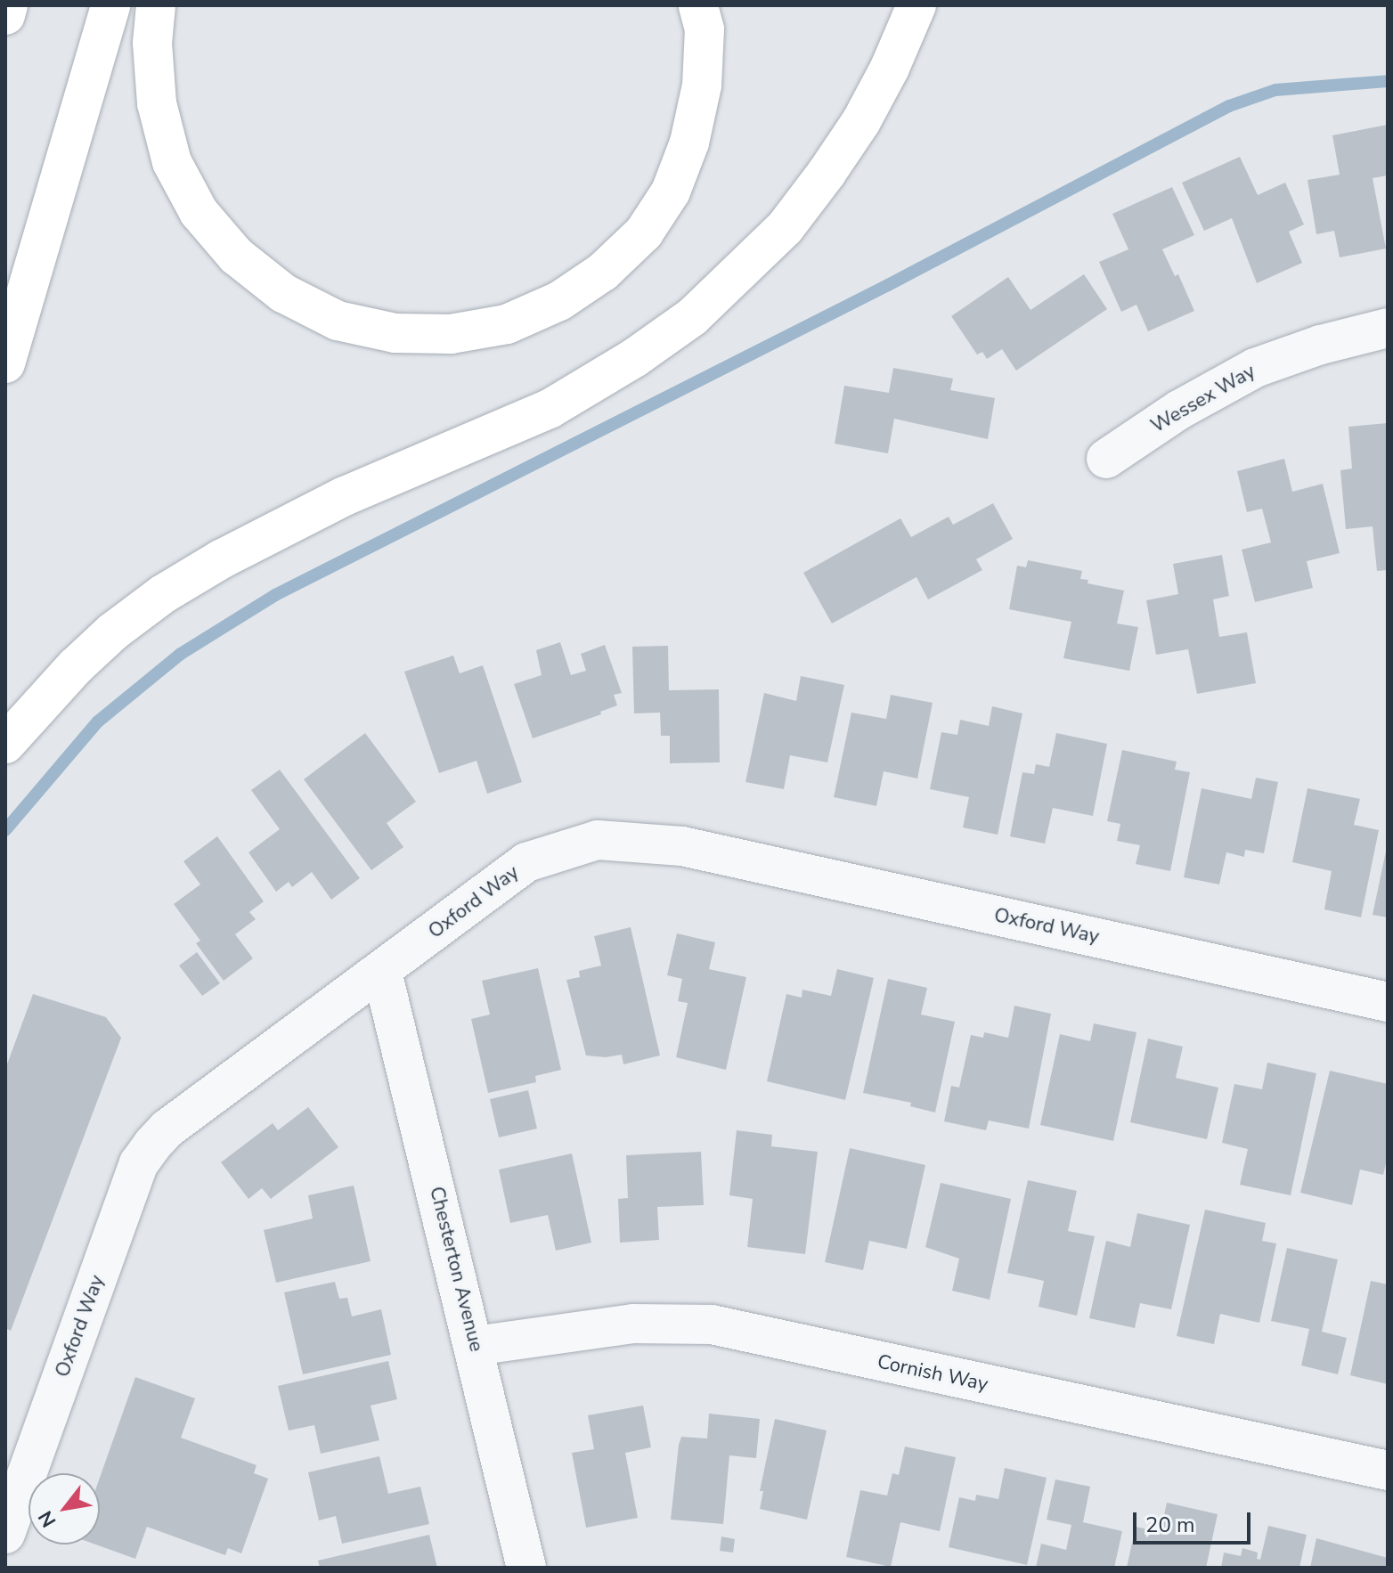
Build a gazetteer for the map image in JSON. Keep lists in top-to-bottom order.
{
  "streets": {
    "street": [
      "Wessex Way",
      "Oxford Way",
      "Chesterton Avenue",
      "Cornish Way"
    ]
  },
  "crossings": [
    ["Oxford Way", "Chesterton Avenue"],
    ["Chesterton Avenue", "Cornish Way"]
  ],
  "scale_bar": "20 m",
  "north": "bottom left"
}
